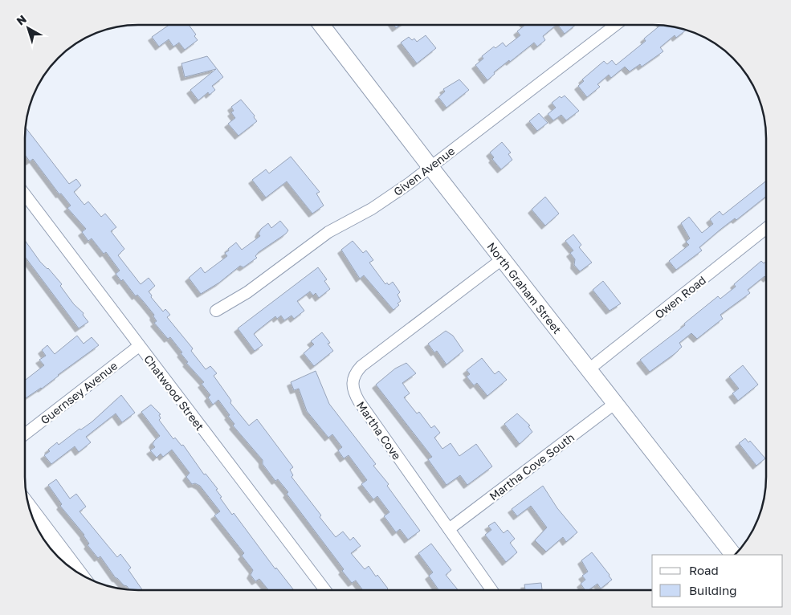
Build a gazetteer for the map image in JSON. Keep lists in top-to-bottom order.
{
  "streets": {
    "main road": ["North Graham Street"],
    "street": [
      "Given Avenue",
      "Owen Road",
      "Guernsey Avenue",
      "Chatwood Street",
      "Martha Cove",
      "Martha Cove South"
    ]
  },
  "crossings": [
    ["Given Avenue", "North Graham Street"],
    ["North Graham Street", "Owen Road"],
    ["North Graham Street", "Martha Cove"],
    ["North Graham Street", "Martha Cove South"],
    ["Guernsey Avenue", "Chatwood Street"],
    ["Martha Cove", "Martha Cove South"]
  ],
  "legend": ["Road", "Building"],
  "north": "top left"
}
